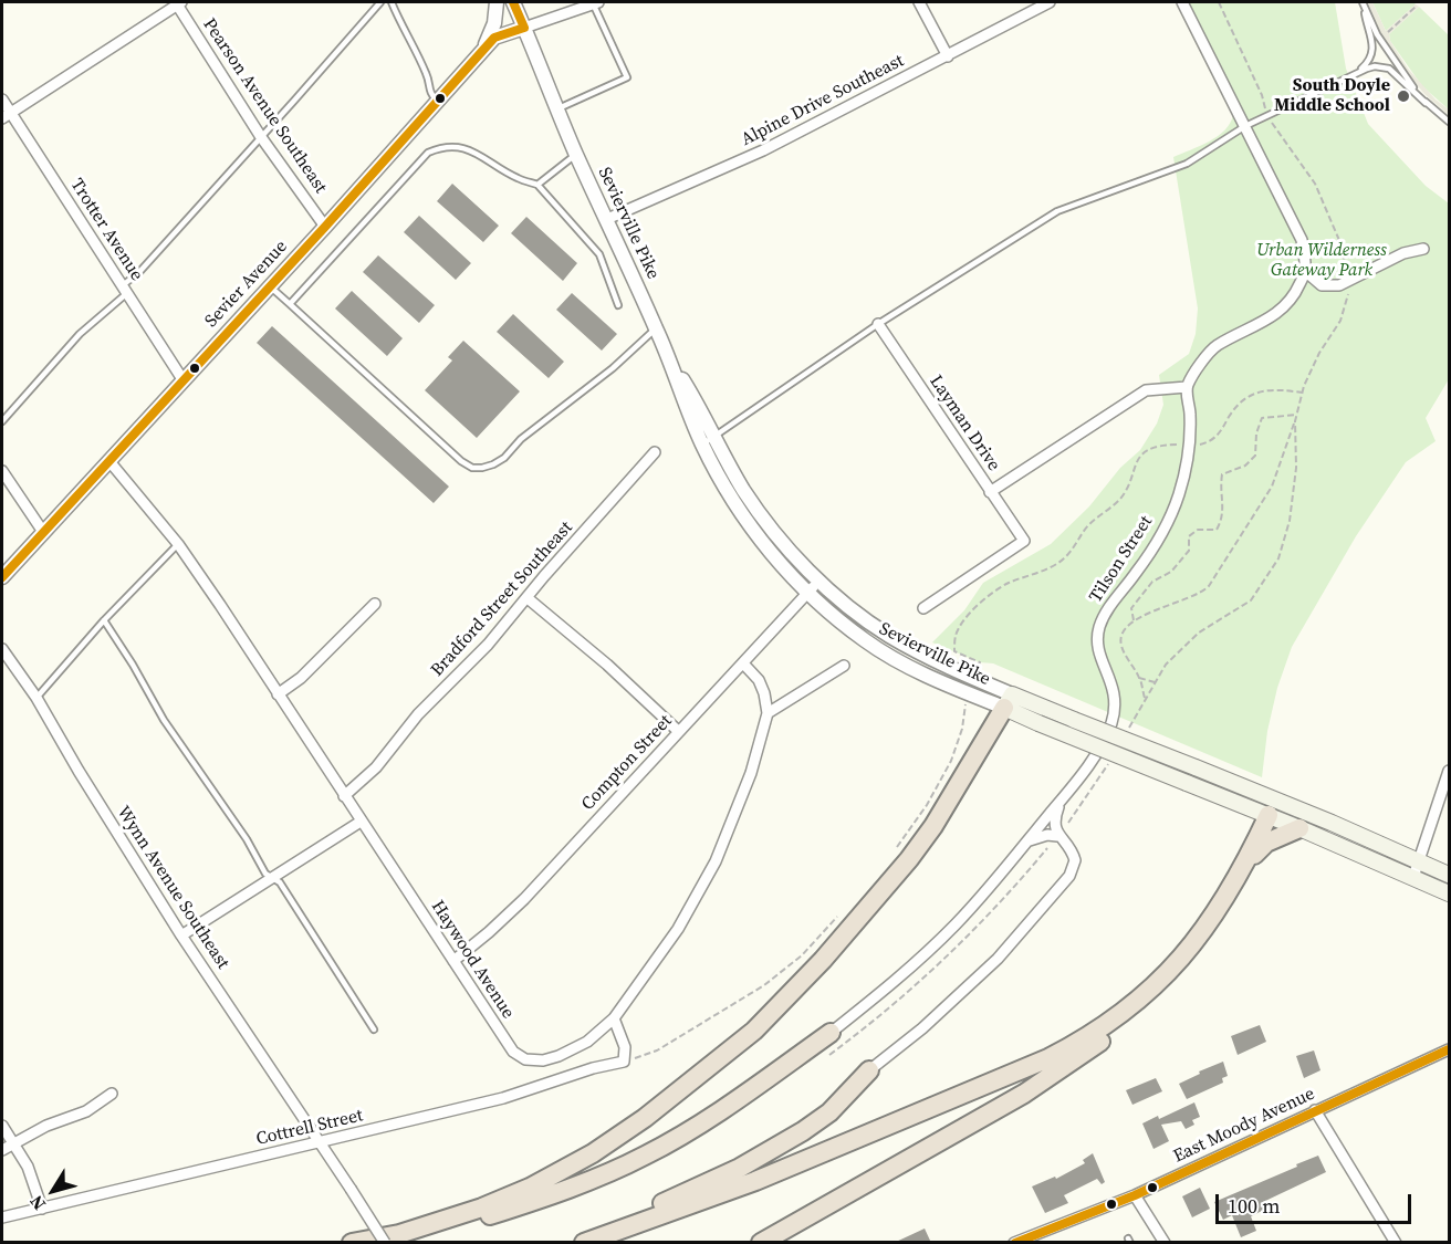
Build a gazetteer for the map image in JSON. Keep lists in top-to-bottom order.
{
  "streets": {
    "main road": ["Sevierville Pike"],
    "street": [
      "Alpine Drive Southeast",
      "Pearson Avenue Southeast",
      "Trotter Avenue",
      "Sevier Avenue",
      "Layman Drive",
      "Tilson Street",
      "Bradford Street Southeast",
      "Compton Street",
      "Wynn Avenue Southeast",
      "Haywood Avenue",
      "East Moody Avenue",
      "Cottrell Street"
    ]
  },
  "crossings": [
    ["Alpine Drive Southeast", "Sevierville Pike"],
    ["Pearson Avenue Southeast", "Sevier Avenue"],
    ["Sevierville Pike", "Sevier Avenue"],
    ["Sevierville Pike", "Compton Street"],
    ["Trotter Avenue", "Sevier Avenue"],
    ["Sevier Avenue", "Haywood Avenue"],
    ["Bradford Street Southeast", "Haywood Avenue"],
    ["Compton Street", "Haywood Avenue"],
    ["Wynn Avenue Southeast", "Cottrell Street"]
  ],
  "parks": ["Urban Wilderness Gateway Park"],
  "places": ["South Doyle Middle School"],
  "scale_bar": "100 m",
  "north": "bottom left"
}
